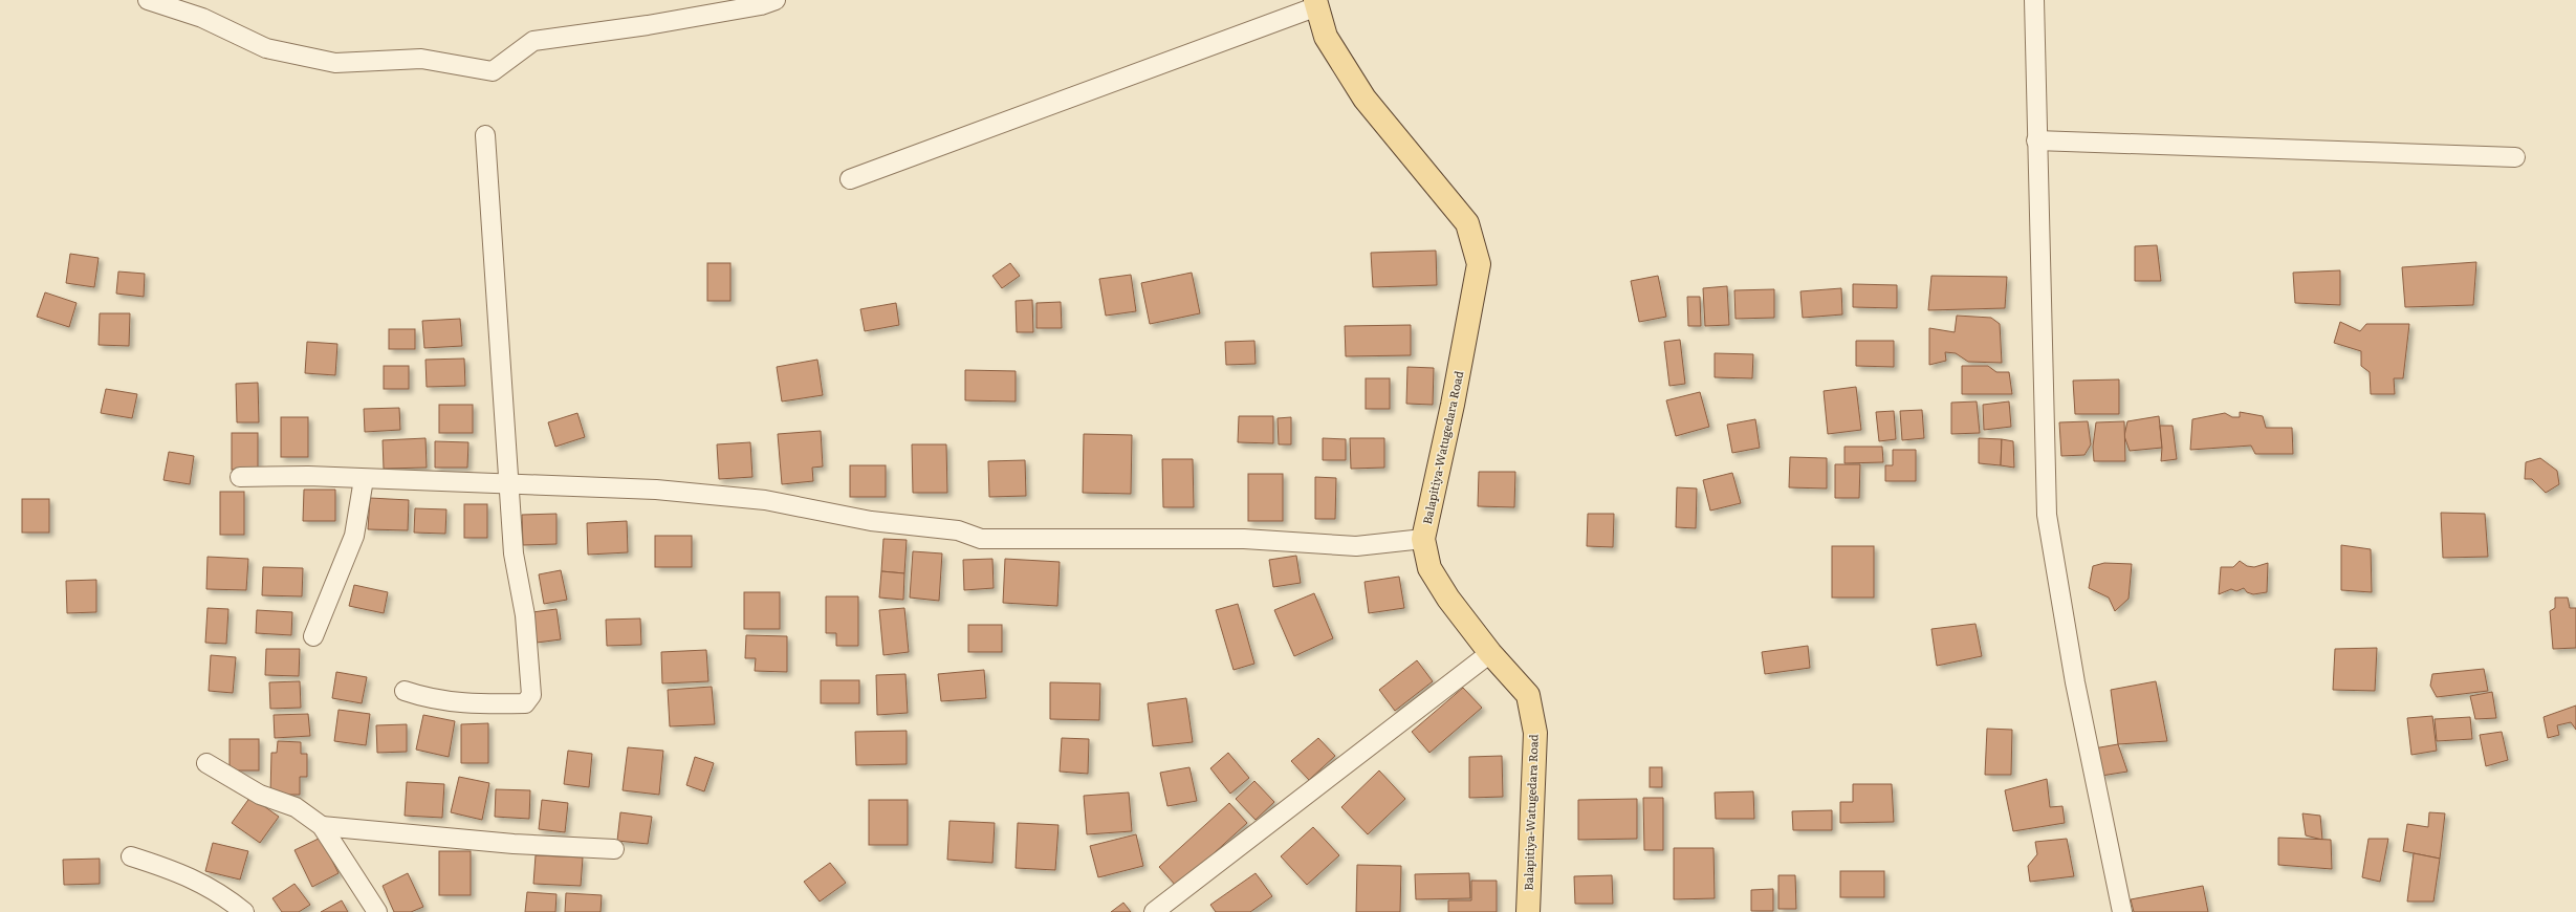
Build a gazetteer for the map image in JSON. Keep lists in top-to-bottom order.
{
  "streets": {
    "main road": ["Balapitiya-Watugedara Road"]
  }
}
